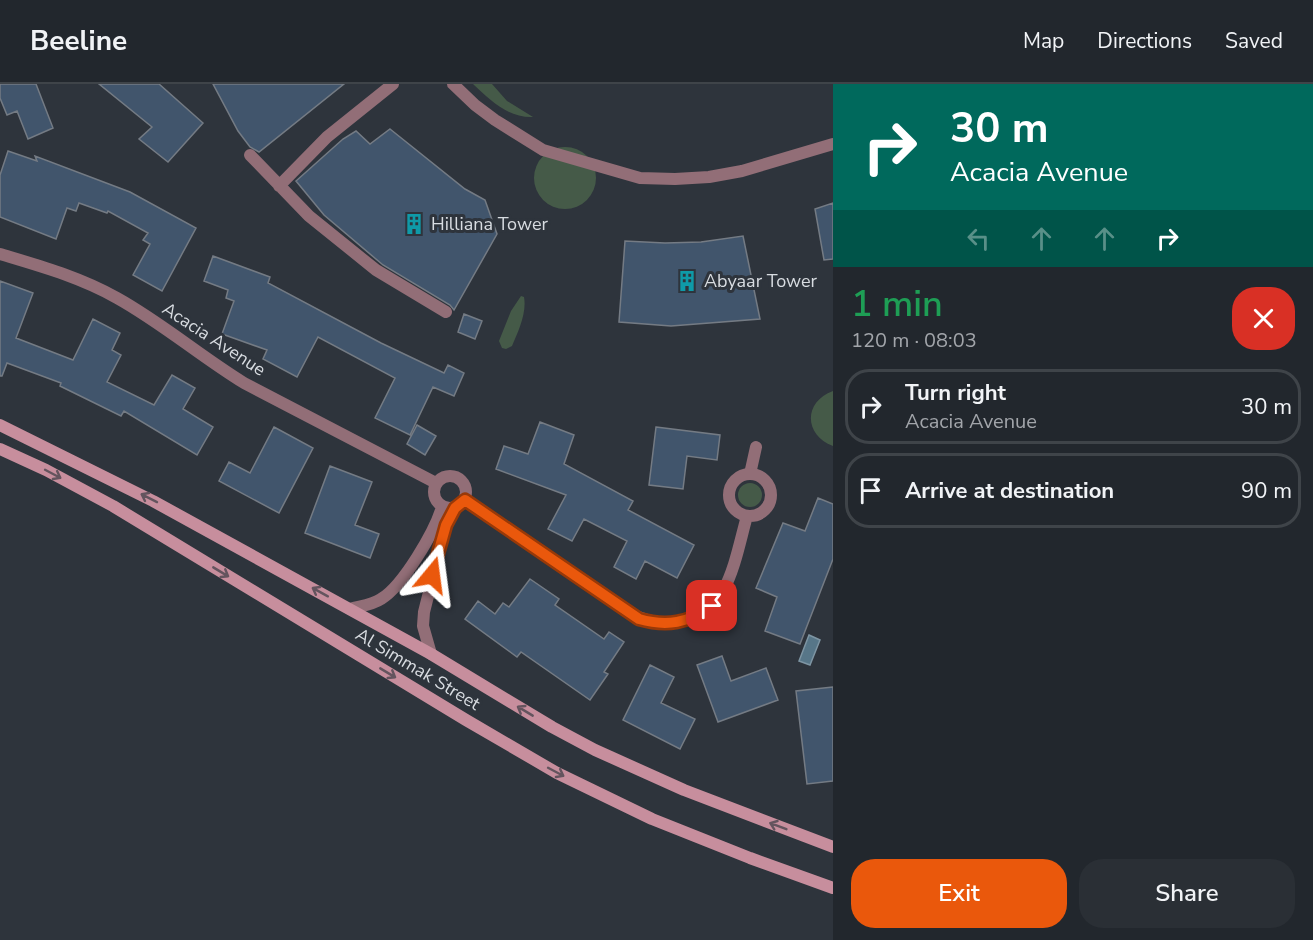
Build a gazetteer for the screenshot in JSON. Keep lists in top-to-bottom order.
{
  "streets": {
    "street": ["Acacia Avenue", "Al Simmak Street"]
  },
  "places": {
    "building": ["Hilliana Tower", "Abyaar Tower"]
  },
  "page": {
    "header": "Beeline",
    "nav": ["Map", "Directions", "Saved"],
    "turn": ["30 m", "Acacia Avenue"],
    "heading": ["1 min", "120 m · 08:03"],
    "list": [
      {
        "name": "Turn right",
        "note": "Acacia Avenue",
        "value": "30 m"
      },
      {
        "name": "Arrive at destination",
        "value": "90 m"
      }
    ],
    "buttons": ["Exit", "Share"]
  }
}
